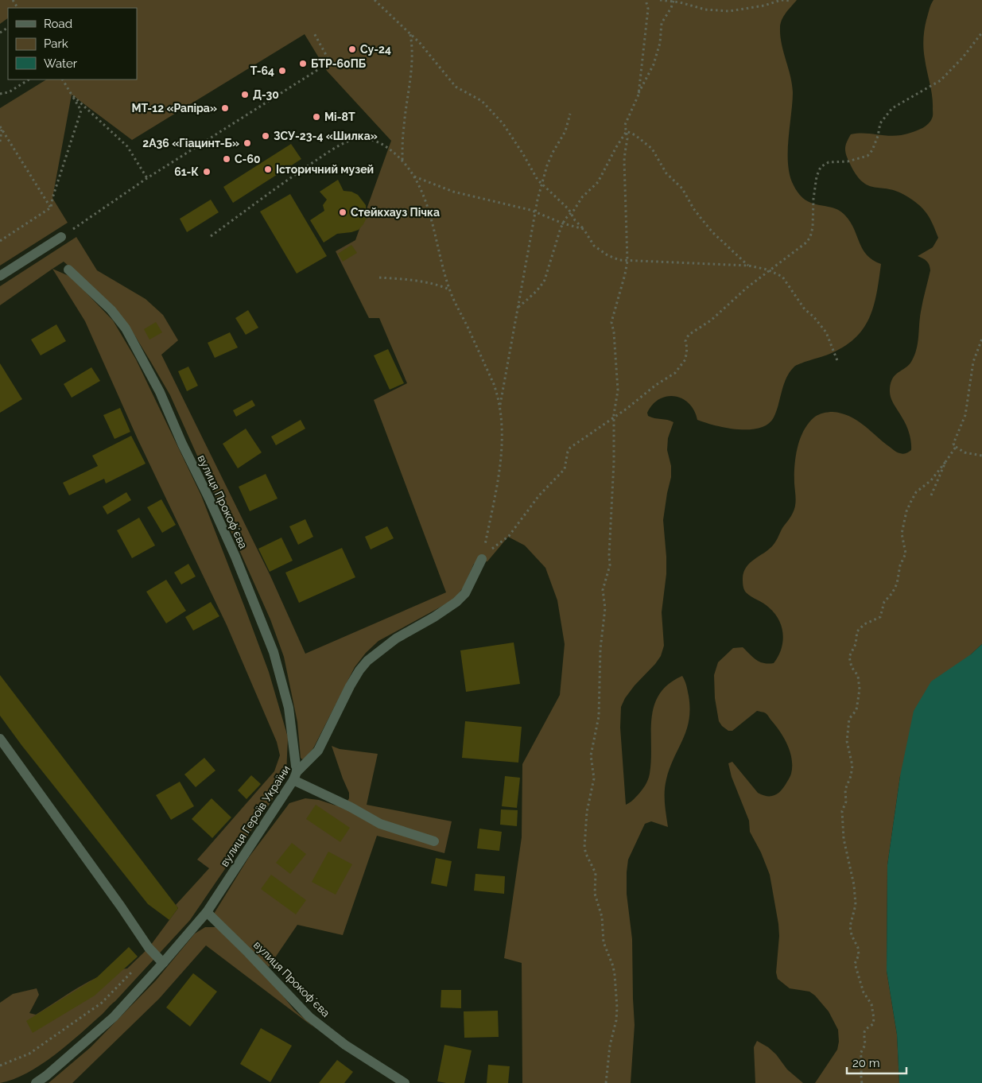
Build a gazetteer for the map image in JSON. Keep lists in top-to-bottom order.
{
  "streets": {
    "street": ["вулиця Прокофʼєва", "вулиця Героїв України"]
  },
  "crossings": [
    ["вулиця Прокофʼєва", "вулиця Героїв України"]
  ],
  "places": [
    "Су-24",
    "БТР-60ПБ",
    "Т-64",
    "Д-30",
    "МТ-12 «Рапіра»",
    "Мі-8Т",
    "ЗСУ-23-4 «Шилка»",
    "2А36 «Гіацинт-Б»",
    "С-60",
    "Історичний музей",
    "61-К",
    "Стейкхауз Пічка"
  ],
  "legend": ["Road", "Park", "Water"],
  "scale_bar": "20 m"
}
